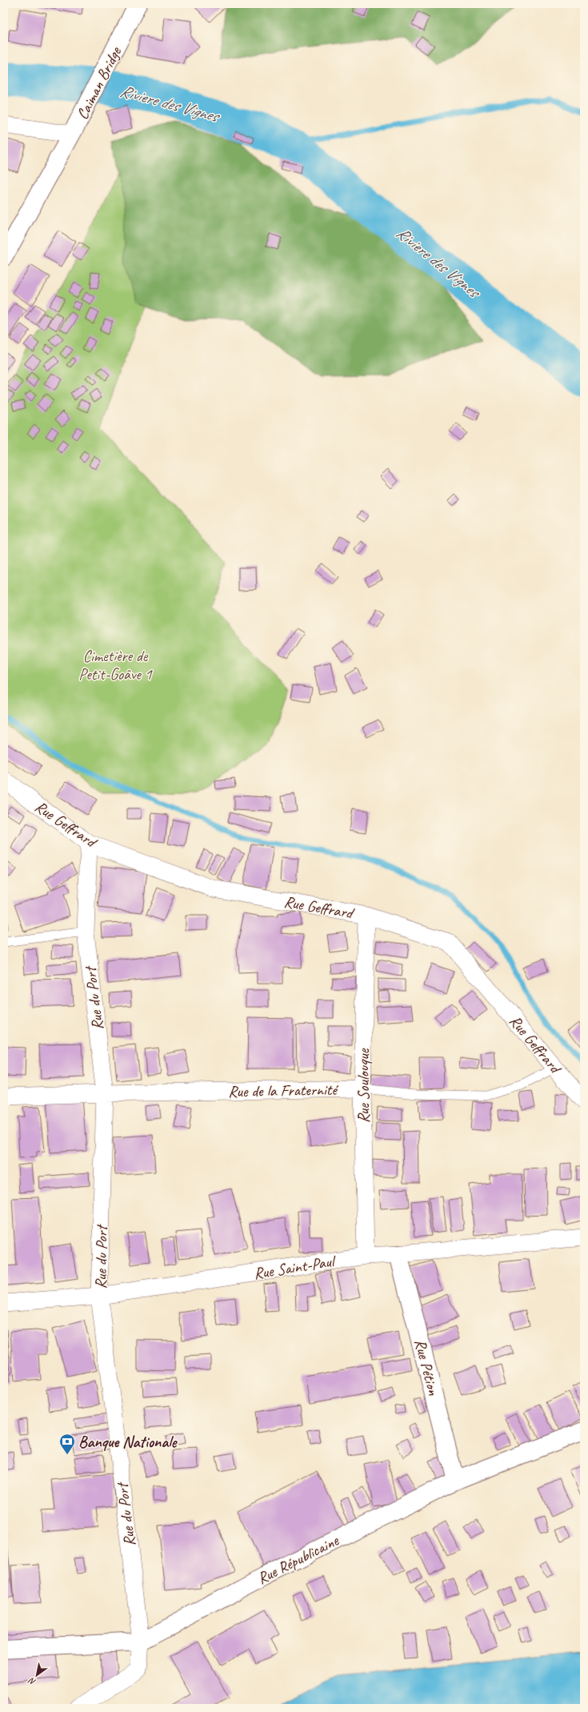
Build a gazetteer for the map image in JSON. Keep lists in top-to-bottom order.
{
  "streets": {
    "street": [
      "Caiman Bridge",
      "Rue Geffrard",
      "Rue du Port",
      "Rue Soulouque",
      "Rue de la Fraternité",
      "Rue Saint-Paul",
      "Rue Pétion",
      "Rue Républicaine"
    ]
  },
  "crossings": [
    ["Rue Geffrard", "Rue du Port"],
    ["Rue Geffrard", "Rue Soulouque"],
    ["Rue Geffrard", "Rue de la Fraternité"],
    ["Rue du Port", "Rue de la Fraternité"],
    ["Rue du Port", "Rue Saint-Paul"],
    ["Rue du Port", "Rue Républicaine"],
    ["Rue Soulouque", "Rue de la Fraternité"],
    ["Rue Soulouque", "Rue Saint-Paul"],
    ["Rue Saint-Paul", "Rue Pétion"],
    ["Rue Pétion", "Rue Républicaine"]
  ],
  "water": ["Riviere des Vignes"],
  "parks": ["Cimetière de Petit-Goâve 1"],
  "places": {
    "bank": ["Banque Nationale"]
  },
  "north": "bottom left"
}
